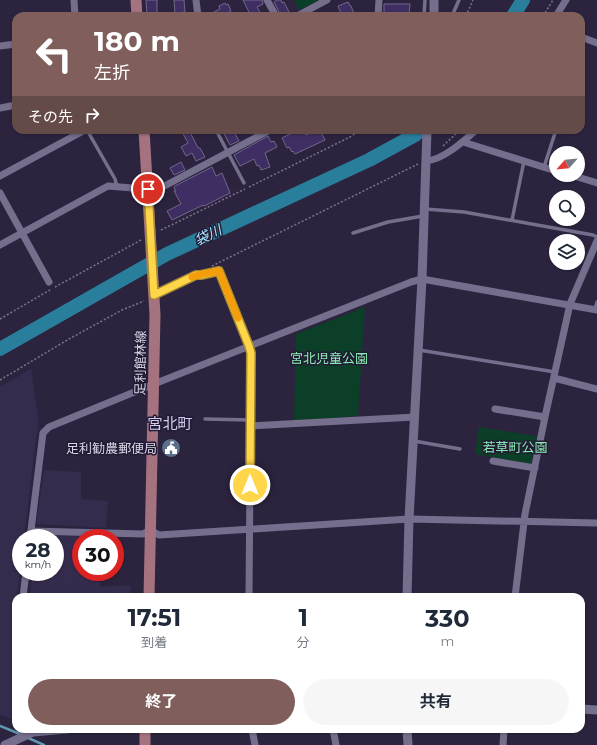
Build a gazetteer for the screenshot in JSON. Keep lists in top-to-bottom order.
{
  "streets": {
    "main road": ["足利館林線"]
  },
  "districts": ["宮北町"],
  "water": ["袋川"],
  "parks": ["宮北児童公園", "若草町公園"],
  "places": {
    "public building": ["足利勧農郵便局"]
  },
  "north": "bottom left",
  "page": {
    "turn": ["180 m", "左折"],
    "then": "その先",
    "speed": "28 km/h",
    "limit": "30",
    "eta": [
      "17:51",
      "到着",
      "1",
      "分",
      "330",
      "m"
    ],
    "buttons": ["終了", "共有"]
  }
}
